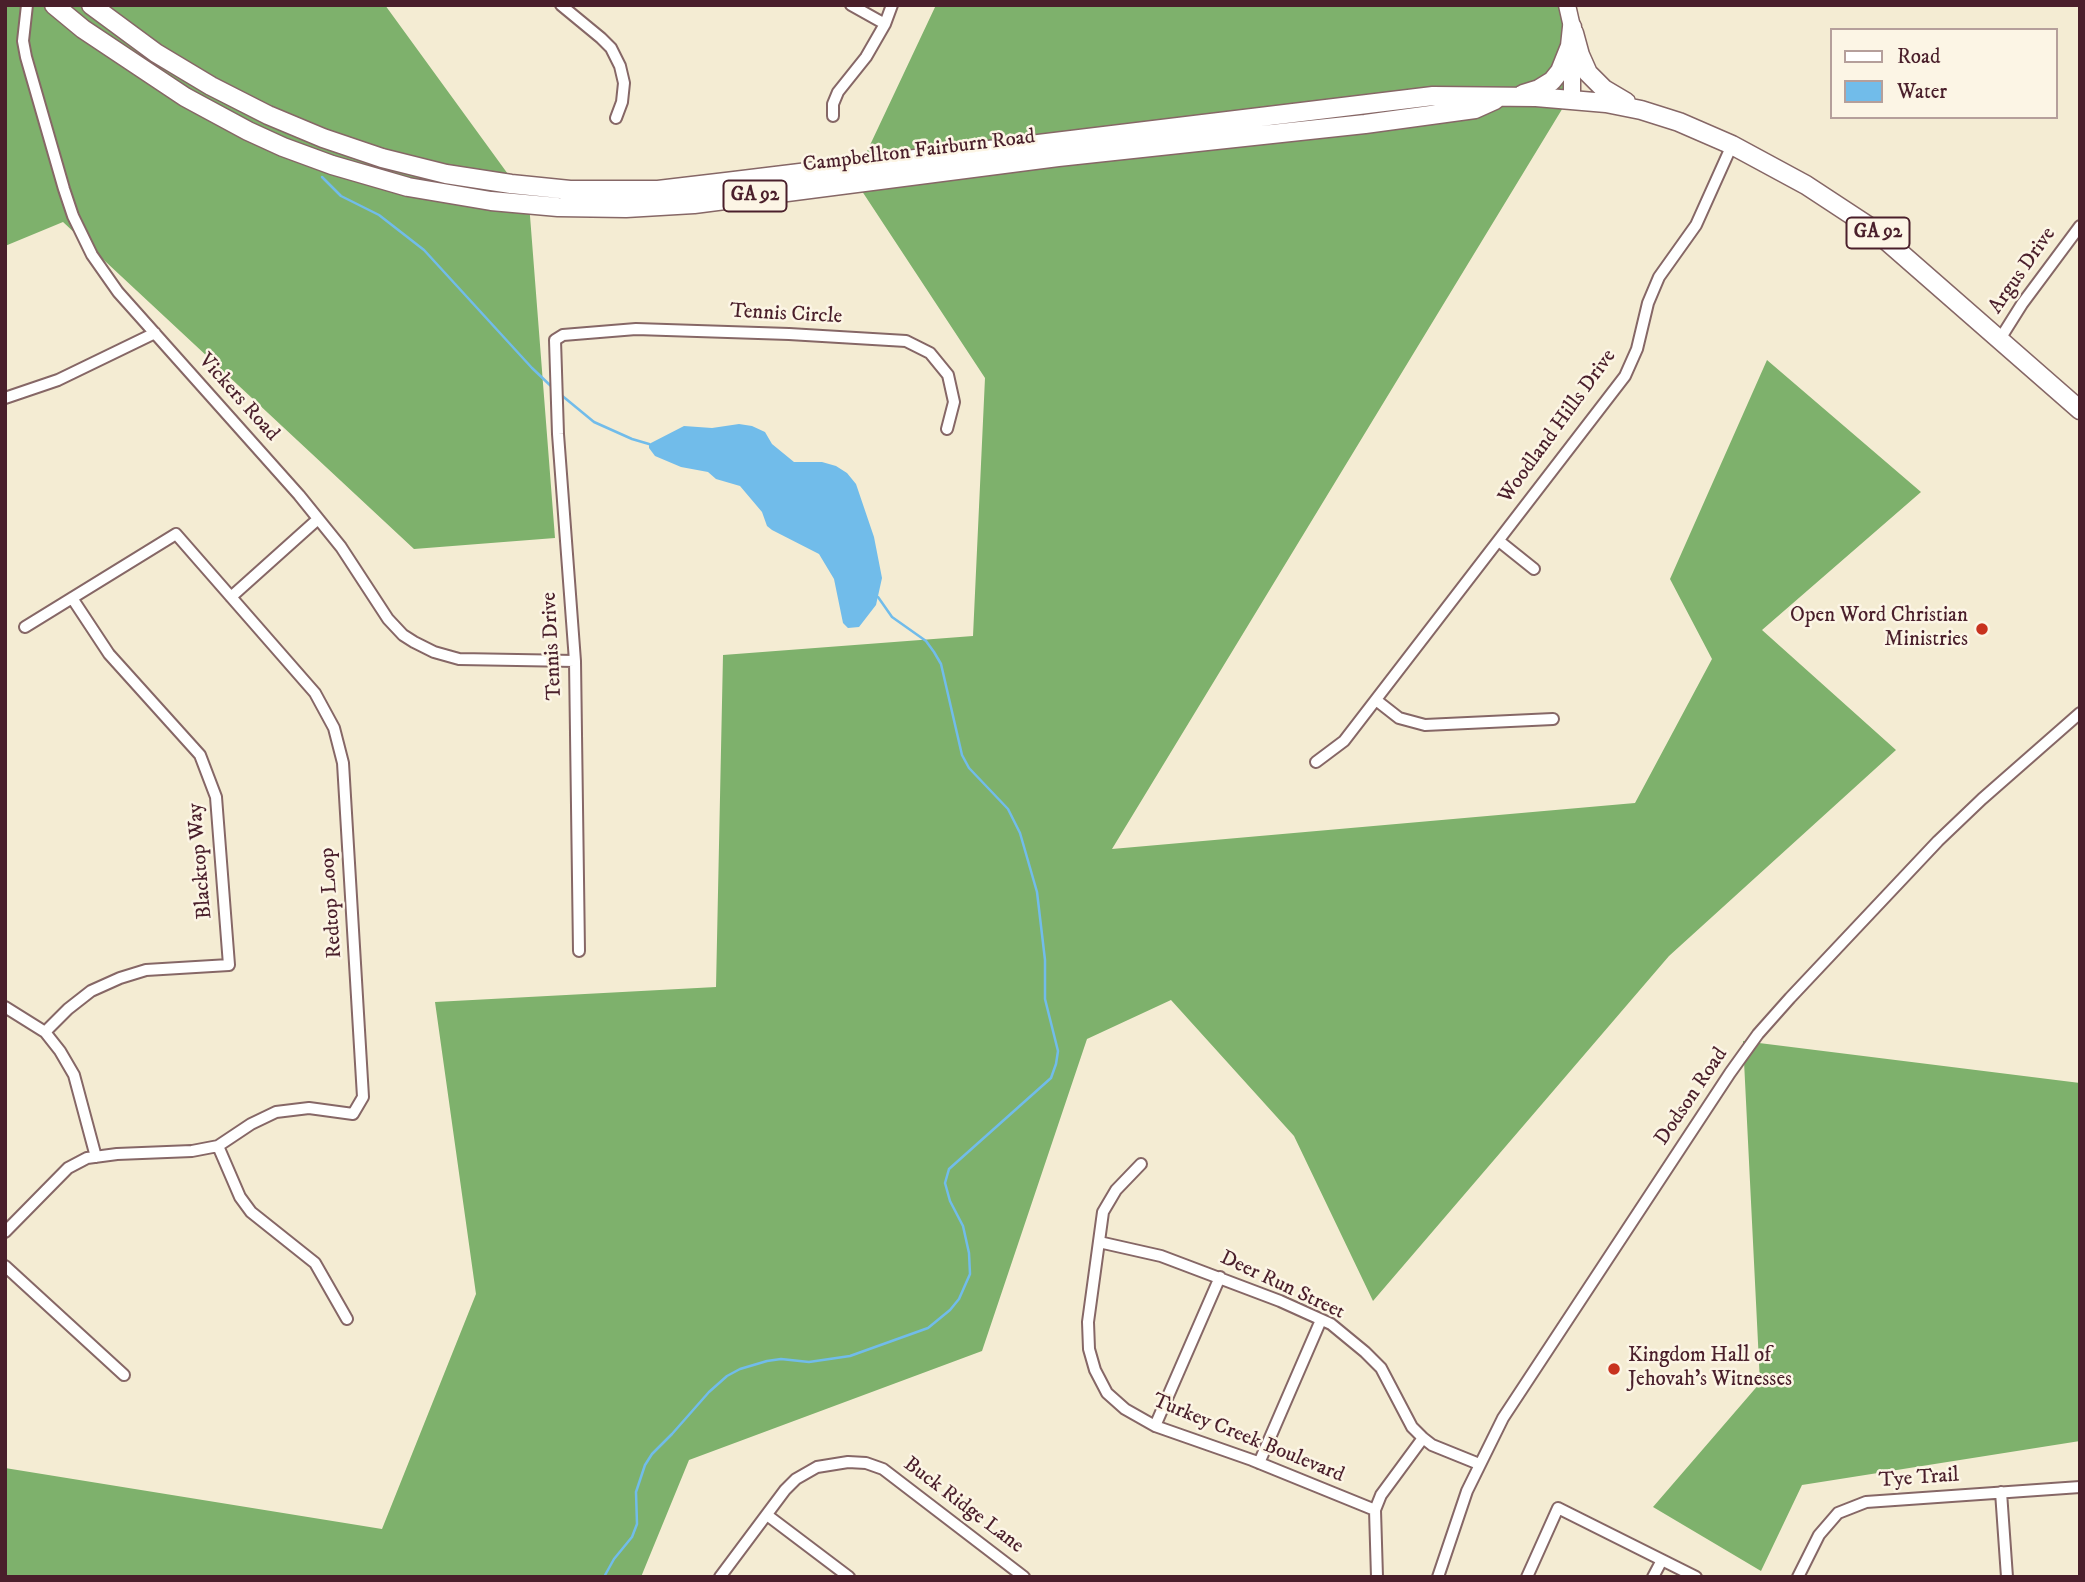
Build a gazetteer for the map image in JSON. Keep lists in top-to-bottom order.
{
  "streets": {
    "main road": ["Campbellton Fairburn Road", "GA 92"],
    "street": [
      "Argus Drive",
      "Tennis Circle",
      "Vickers Road",
      "Woodland Hills Drive",
      "Tennis Drive",
      "Blacktop Way",
      "Redtop Loop",
      "Dodson Road",
      "Deer Run Street",
      "Turkey Creek Boulevard",
      "Tye Trail",
      "Buck Ridge Lane"
    ]
  },
  "crossings": [
    ["Campbellton Fairburn Road", "Argus Drive"],
    ["Campbellton Fairburn Road", "Woodland Hills Drive"],
    ["Tennis Circle", "Tennis Drive"],
    ["Vickers Road", "Tennis Drive"],
    ["Blacktop Way", "Redtop Loop"],
    ["Dodson Road", "Deer Run Street"],
    ["Deer Run Street", "Turkey Creek Boulevard"]
  ],
  "places": ["Open Word Christian Ministries", "Kingdom Hall of Jehovah’s Witnesses"],
  "legend": ["Road", "Water"]
}
